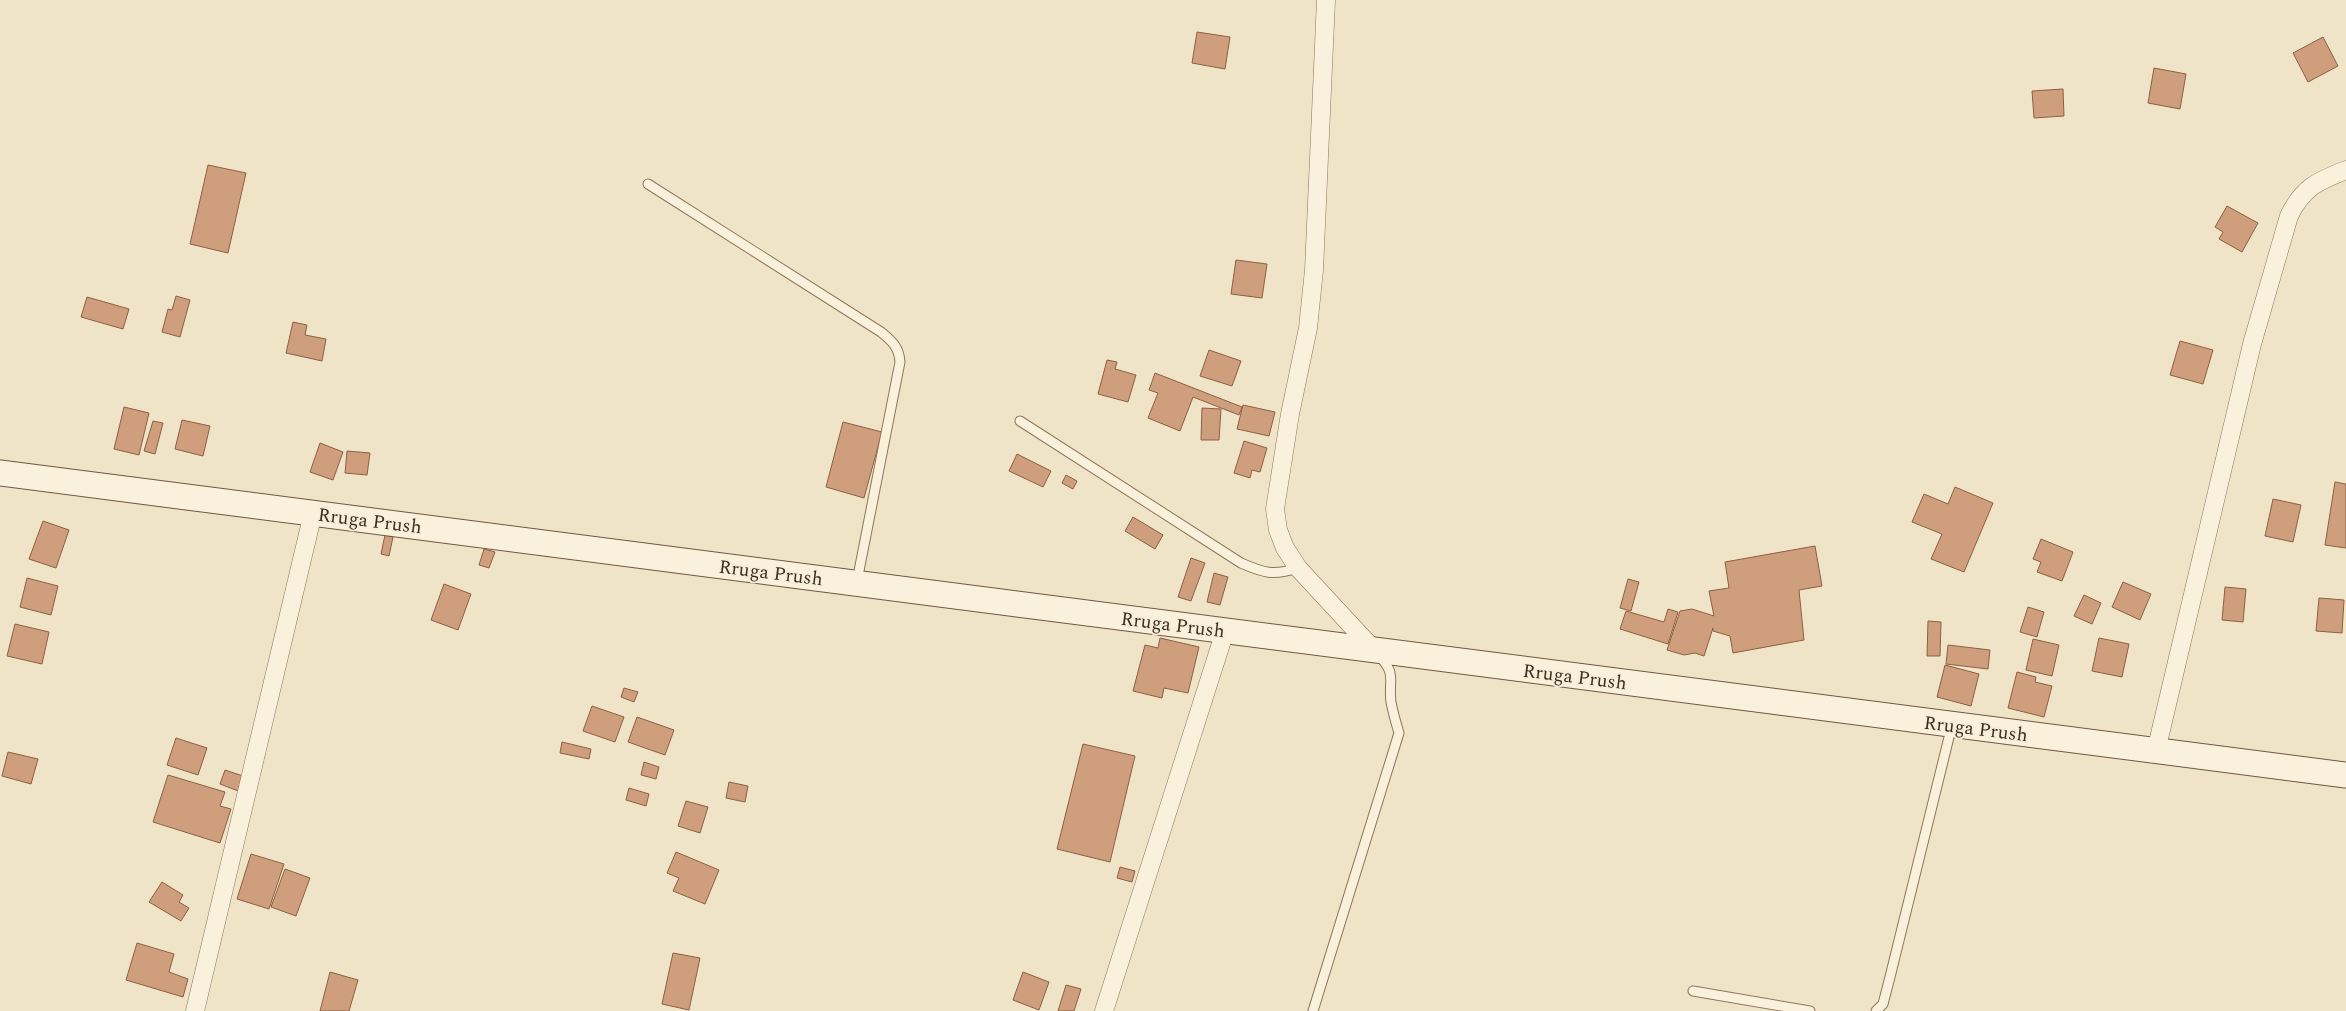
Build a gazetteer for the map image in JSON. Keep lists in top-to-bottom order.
{
  "streets": {
    "street": ["Rruga Prush"]
  }
}
